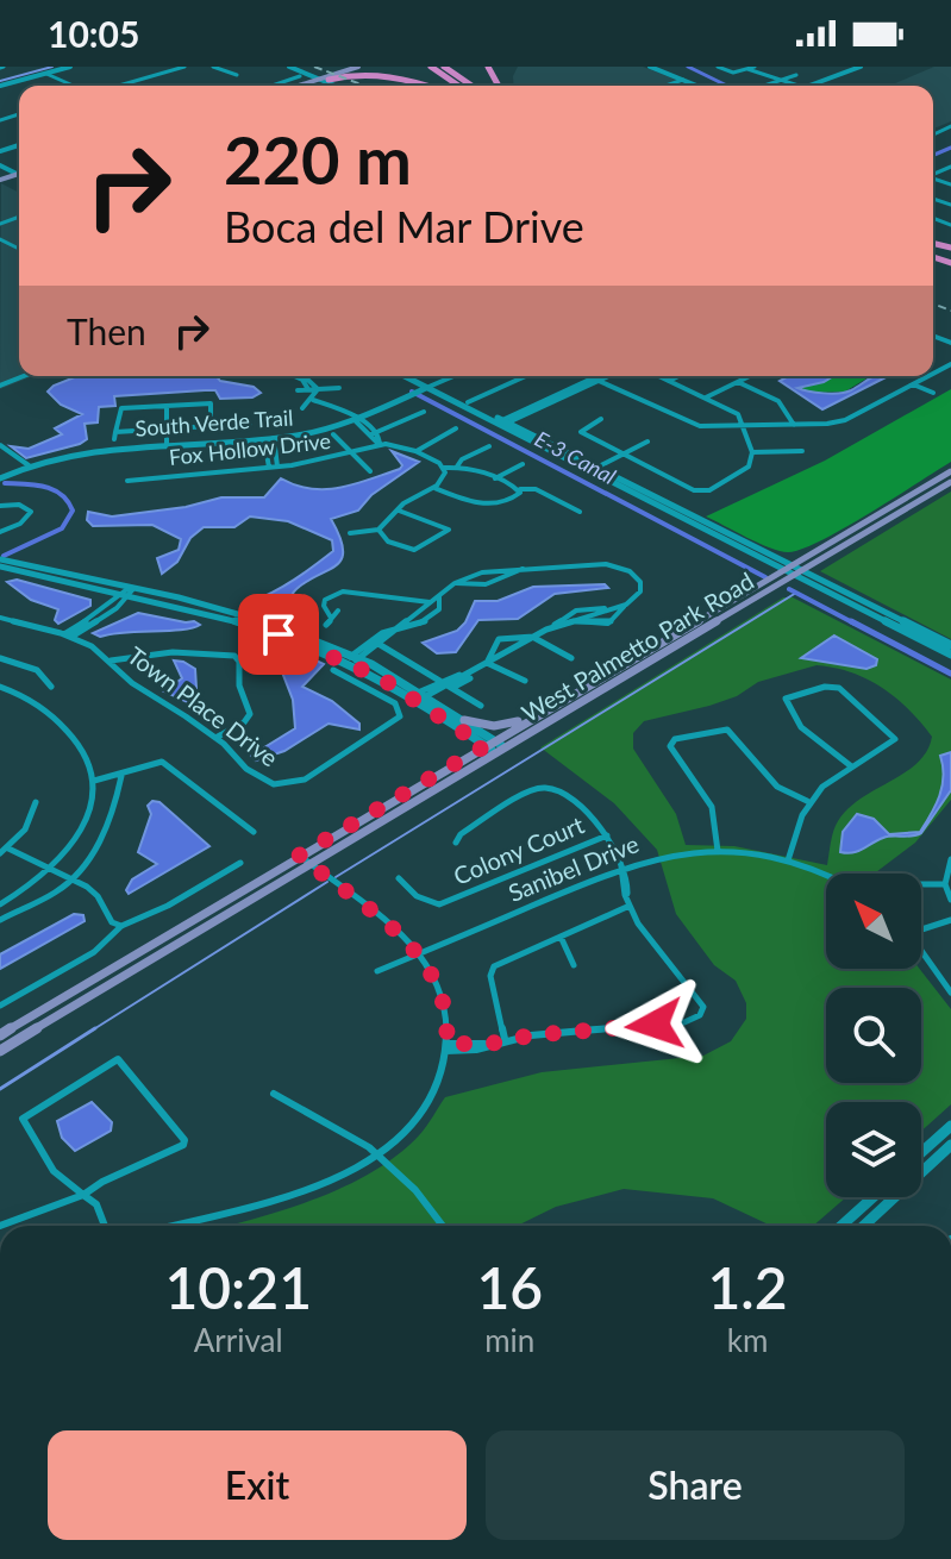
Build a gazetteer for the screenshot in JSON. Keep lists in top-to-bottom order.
{
  "streets": {
    "main road": ["West Palmetto Park Road"],
    "street": [
      "South Verde Trail",
      "Fox Hollow Drive",
      "Town Place Drive",
      "Colony Court",
      "Sanibel Drive"
    ]
  },
  "water": ["E-3 Canal"],
  "north": "top left",
  "page": {
    "status": "10:05",
    "turn": ["220 m", "Boca del Mar Drive"],
    "then": "Then",
    "eta": [
      "10:21",
      "Arrival",
      "16",
      "min",
      "1.2",
      "km"
    ],
    "buttons": ["Exit", "Share"]
  }
}
